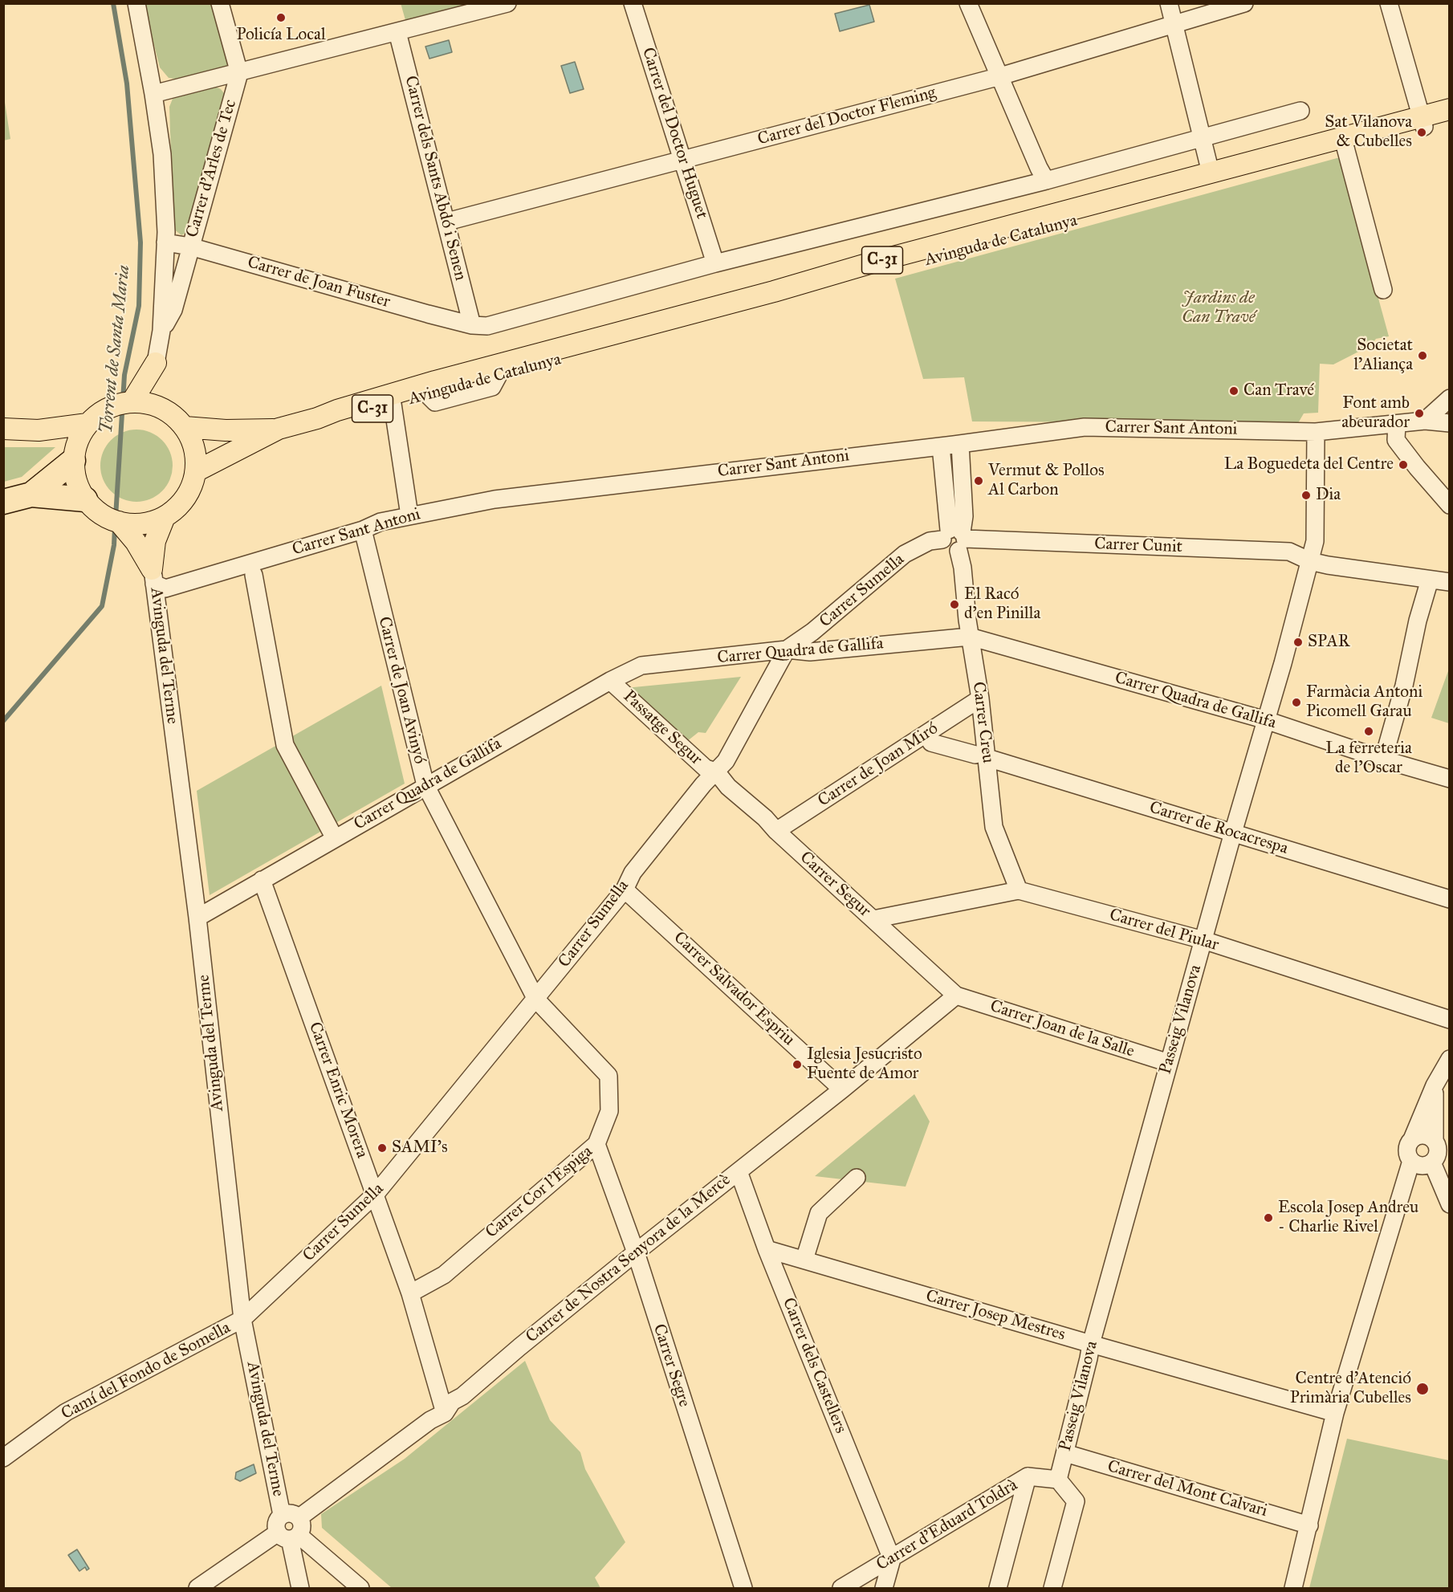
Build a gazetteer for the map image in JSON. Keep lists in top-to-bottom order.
{
  "streets": {
    "main road": ["Avinguda de Catalunya", "C-31"],
    "street": [
      "Carrer del Doctor Fleming",
      "Carrer del Doctor Huguet",
      "Carrer d'Arles de Tec",
      "Carrer dels Sants Abdó i Senen",
      "Carrer de Joan Fuster",
      "Carrer Sant Antoni",
      "Carrer Cunit",
      "Carrer Sumella",
      "Carrer Quadra de Gallifa",
      "Avinguda del Terme",
      "Carrer de Joan Avinyó",
      "Carrer Creu",
      "Passatge Segur",
      "Carrer de Joan Miró",
      "Carrer de Rocacrespa",
      "Carrer Segur",
      "Carrer del Piular",
      "Carrer Salvador Espriu",
      "Passeig Vilanova",
      "Carrer Joan de la Salle",
      "Carrer Enric Morera",
      "Carrer Cor l'Espiga",
      "Carrer de Nostra Senyora de la Mercè",
      "Carrer Josep Mestres",
      "Carrer Segre",
      "Carrer dels Castellers",
      "Camí del Fondo de Somella",
      "Carrer del Mont Calvari",
      "Carrer d'Eduard Toldrà"
    ]
  },
  "crossings": [
    ["Carrer del Doctor Fleming", "Carrer del Doctor Huguet"],
    ["Carrer del Doctor Fleming", "Carrer dels Sants Abdó i Senen"],
    ["Carrer d'Arles de Tec", "Carrer de Joan Fuster"],
    ["Carrer dels Sants Abdó i Senen", "Carrer de Joan Fuster"],
    ["Avinguda de Catalunya", "C-31"],
    ["Carrer Sant Antoni", "Avinguda del Terme"],
    ["Carrer Sant Antoni", "Carrer de Joan Avinyó"],
    ["Carrer Sant Antoni", "Carrer Creu"],
    ["Carrer Sant Antoni", "Passeig Vilanova"],
    ["Carrer Cunit", "Carrer Sumella"],
    ["Carrer Cunit", "Carrer Creu"],
    ["Carrer Cunit", "Passeig Vilanova"],
    ["Carrer Sumella", "Carrer Quadra de Gallifa"],
    ["Carrer Sumella", "Avinguda del Terme"],
    ["Carrer Sumella", "Carrer de Joan Avinyó"],
    ["Carrer Sumella", "Carrer Creu"],
    ["Carrer Sumella", "Passatge Segur"],
    ["Carrer Sumella", "Carrer Segur"],
    ["Carrer Sumella", "Carrer Salvador Espriu"],
    ["Carrer Sumella", "Carrer Enric Morera"],
    ["Carrer Sumella", "Carrer Cor l'Espiga"],
    ["Carrer Sumella", "Camí del Fondo de Somella"],
    ["Carrer Quadra de Gallifa", "Avinguda del Terme"],
    ["Carrer Quadra de Gallifa", "Carrer de Joan Avinyó"],
    ["Carrer Quadra de Gallifa", "Carrer Creu"],
    ["Carrer Quadra de Gallifa", "Passatge Segur"],
    ["Carrer Quadra de Gallifa", "Passeig Vilanova"],
    ["Carrer Quadra de Gallifa", "Carrer Enric Morera"],
    ["Avinguda del Terme", "Carrer de Nostra Senyora de la Mercè"],
    ["Avinguda del Terme", "Camí del Fondo de Somella"],
    ["Carrer de Joan Avinyó", "Carrer Cor l'Espiga"],
    ["Carrer Creu", "Carrer de Joan Miró"],
    ["Carrer Creu", "Carrer de Rocacrespa"],
    ["Carrer Creu", "Carrer del Piular"],
    ["Passatge Segur", "Carrer Segur"],
    ["Carrer de Joan Miró", "Carrer Segur"],
    ["Carrer de Rocacrespa", "Passeig Vilanova"],
    ["Carrer Segur", "Carrer del Piular"],
    ["Carrer Segur", "Carrer Joan de la Salle"],
    ["Carrer Segur", "Carrer de Nostra Senyora de la Mercè"],
    ["Carrer del Piular", "Passeig Vilanova"],
    ["Carrer Salvador Espriu", "Carrer de Nostra Senyora de la Mercè"],
    ["Passeig Vilanova", "Carrer Joan de la Salle"],
    ["Passeig Vilanova", "Carrer Josep Mestres"],
    ["Passeig Vilanova", "Carrer del Mont Calvari"],
    ["Carrer Joan de la Salle", "Carrer de Nostra Senyora de la Mercè"],
    ["Carrer Enric Morera", "Carrer Cor l'Espiga"],
    ["Carrer Enric Morera", "Carrer de Nostra Senyora de la Mercè"],
    ["Carrer Cor l'Espiga", "Carrer Segre"],
    ["Carrer de Nostra Senyora de la Mercè", "Carrer Segre"],
    ["Carrer de Nostra Senyora de la Mercè", "Carrer dels Castellers"],
    ["Carrer Josep Mestres", "Carrer dels Castellers"],
    ["Carrer dels Castellers", "Carrer d'Eduard Toldrà"]
  ],
  "water": ["Torrent de Santa Maria"],
  "parks": ["Jardins de Can Travé"],
  "places": [
    "Policía Local",
    "Sat Vilanova & Cubelles",
    "Societat l'Aliança",
    "Can Travé",
    "Font amb abeurador",
    "La Boguedeta del Centre",
    "Vermut & Pollos Al Carbon",
    "Dia",
    "El Racó d'en Pinilla",
    "SPAR",
    "Farmàcia Antoni Picomell Garau",
    "La ferreteria de l'Oscar",
    "Iglesia Jesucristo Fuente de Amor",
    "SAMI's",
    "Escola Josep Andreu - Charlie Rivel",
    "Centre d'Atenció Primària Cubelles"
  ]
}
